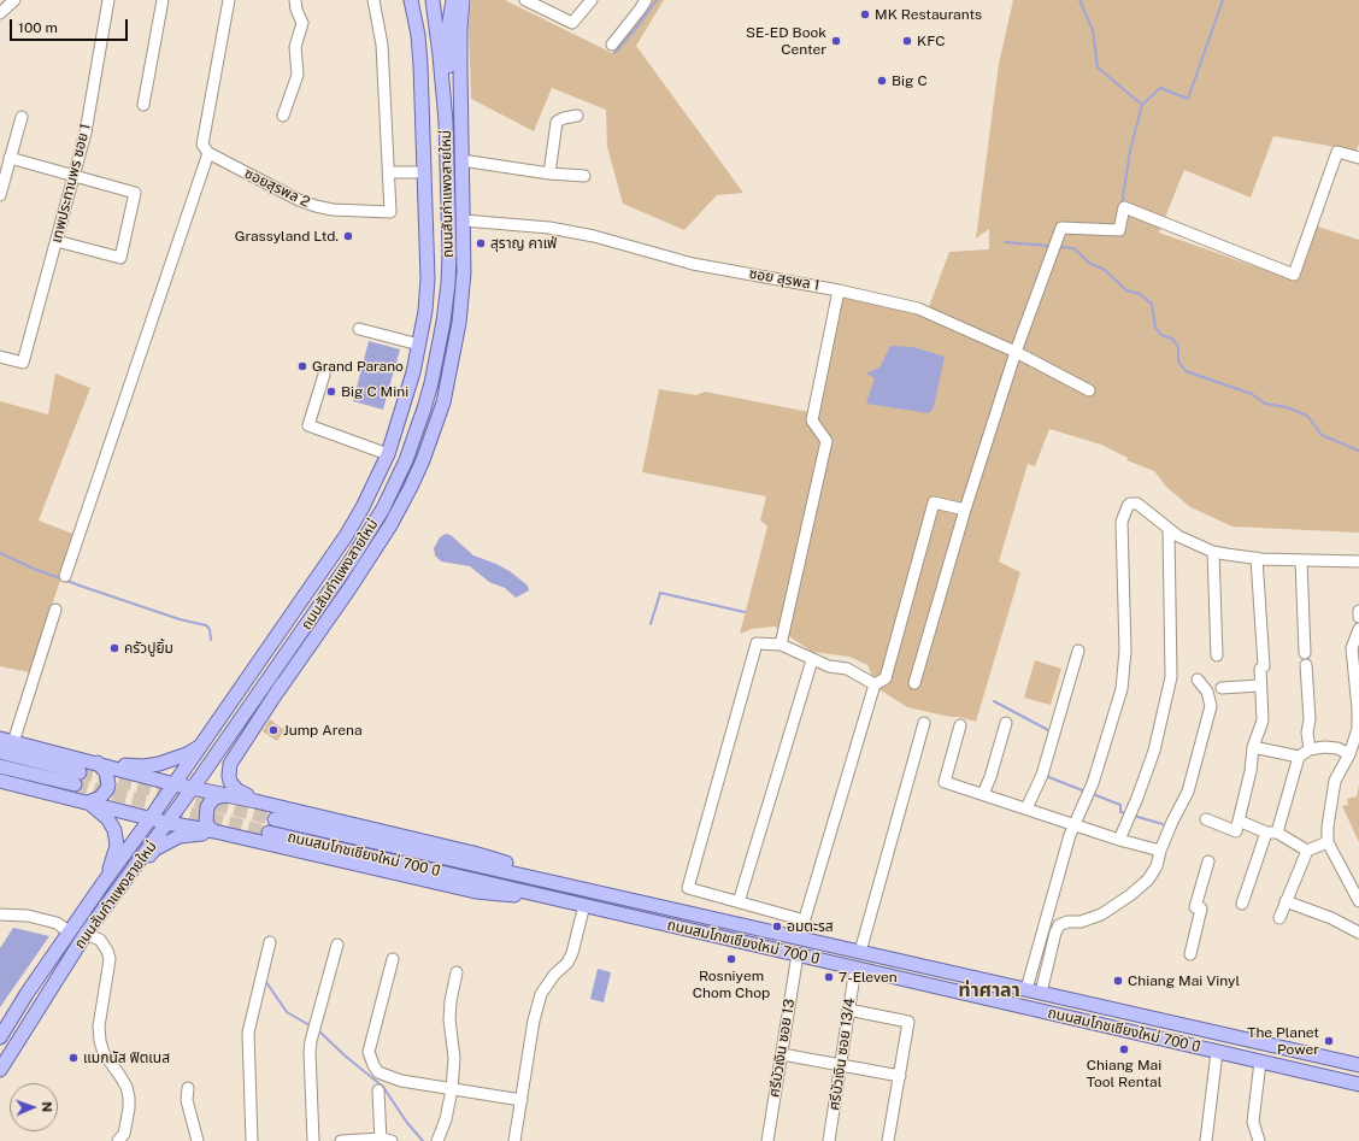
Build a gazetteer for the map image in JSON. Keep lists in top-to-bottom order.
{
  "streets": {
    "main road": ["ถนนสันกำแพงสายใหม่", "ถนนสมโภชเชียงใหม่ 700 ปี"],
    "street": [
      "เทพประทานพร ซอย 1",
      "ซอยสุรพล 2",
      "ซอย สุรพล 1",
      "ศรีบัวเงิน ซอย 13",
      "ศรีบัวเงิน ซอย 13/4"
    ]
  },
  "crossings": [
    ["ถนนสมโภชเชียงใหม่ 700 ปี", "ศรีบัวเงิน ซอย 13"],
    ["ถนนสมโภชเชียงใหม่ 700 ปี", "ศรีบัวเงิน ซอย 13/4"]
  ],
  "districts": ["ท่าศาลา"],
  "places": [
    "MK Restaurants",
    "SE-ED Book Center",
    "KFC",
    "Big C",
    "Grassyland Ltd.",
    "สุราญ คาเฟ่",
    "Grand Parano",
    "Big C Mini",
    "ครัวปูยิ้ม",
    "Jump Arena",
    "อมตะรส",
    "Rosniyem Chom Chop",
    "7-Eleven",
    "Chiang Mai Vinyl",
    "The Planet Power",
    "Chiang Mai Tool Rental",
    "แมกนัส ฟิตเนส"
  ],
  "scale_bar": "100 m",
  "north": "right"
}
